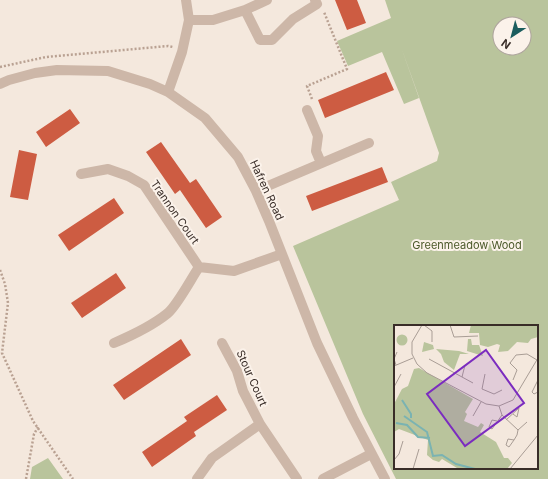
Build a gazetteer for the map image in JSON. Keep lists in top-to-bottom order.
{
  "streets": {
    "street": ["Hafren Road", "Trannon Court", "Stour Court"]
  },
  "parks": ["Greenmeadow Wood"],
  "north": "bottom left"
}
